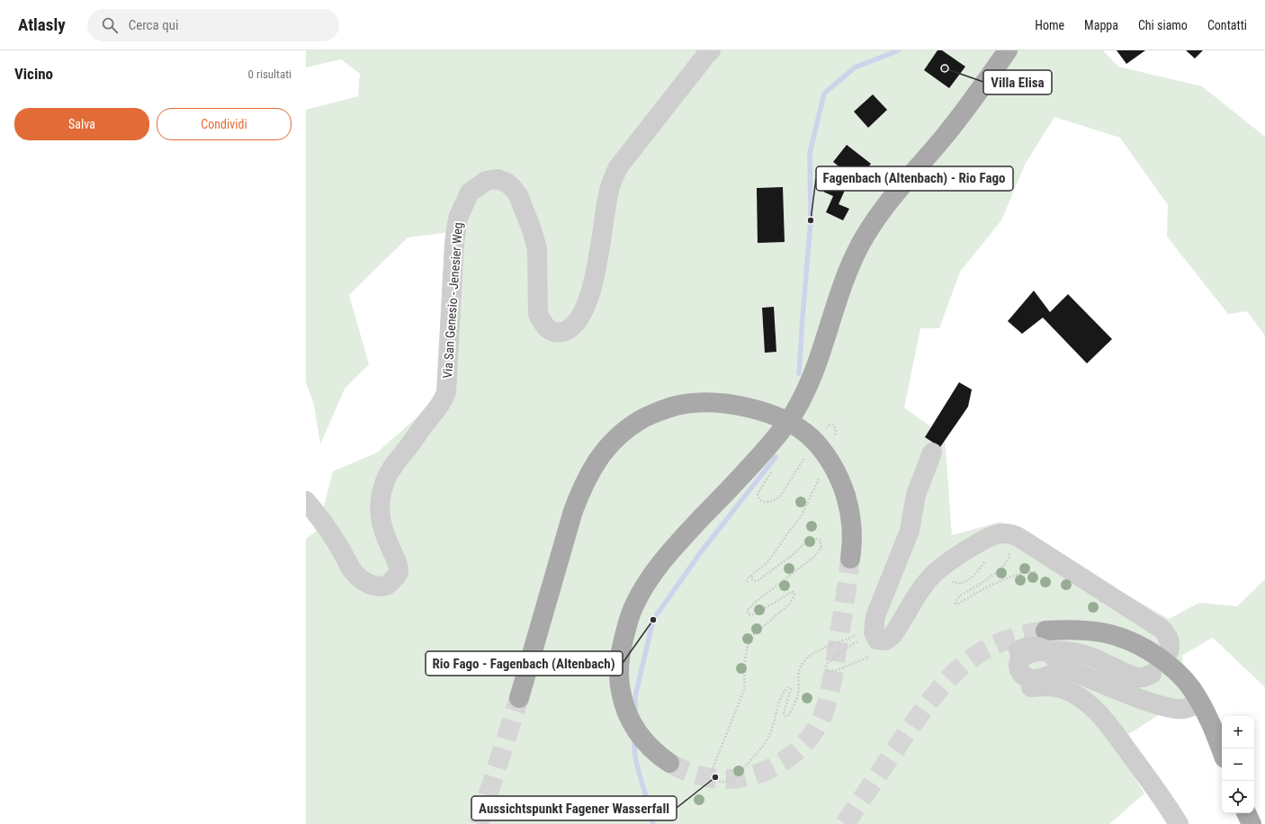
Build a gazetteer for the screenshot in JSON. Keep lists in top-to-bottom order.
{
  "streets": {
    "street": ["Via San Genesio - Jenesier Weg"]
  },
  "places": [
    "Villa Elisa",
    "Fagenbach (Altenbach) - Rio Fago",
    "Rio Fago - Fagenbach (Altenbach)",
    "Aussichtspunkt Fagener Wasserfall"
  ],
  "page": {
    "header": "Atlasly",
    "search": "Cerca qui",
    "nav": [
      "Home",
      "Mappa",
      "Chi siamo",
      "Contatti"
    ],
    "heading": ["Vicino", "0 risultati"],
    "buttons": ["Salva", "Condividi"],
    "map_buttons": ["+", "−"]
  }
}
